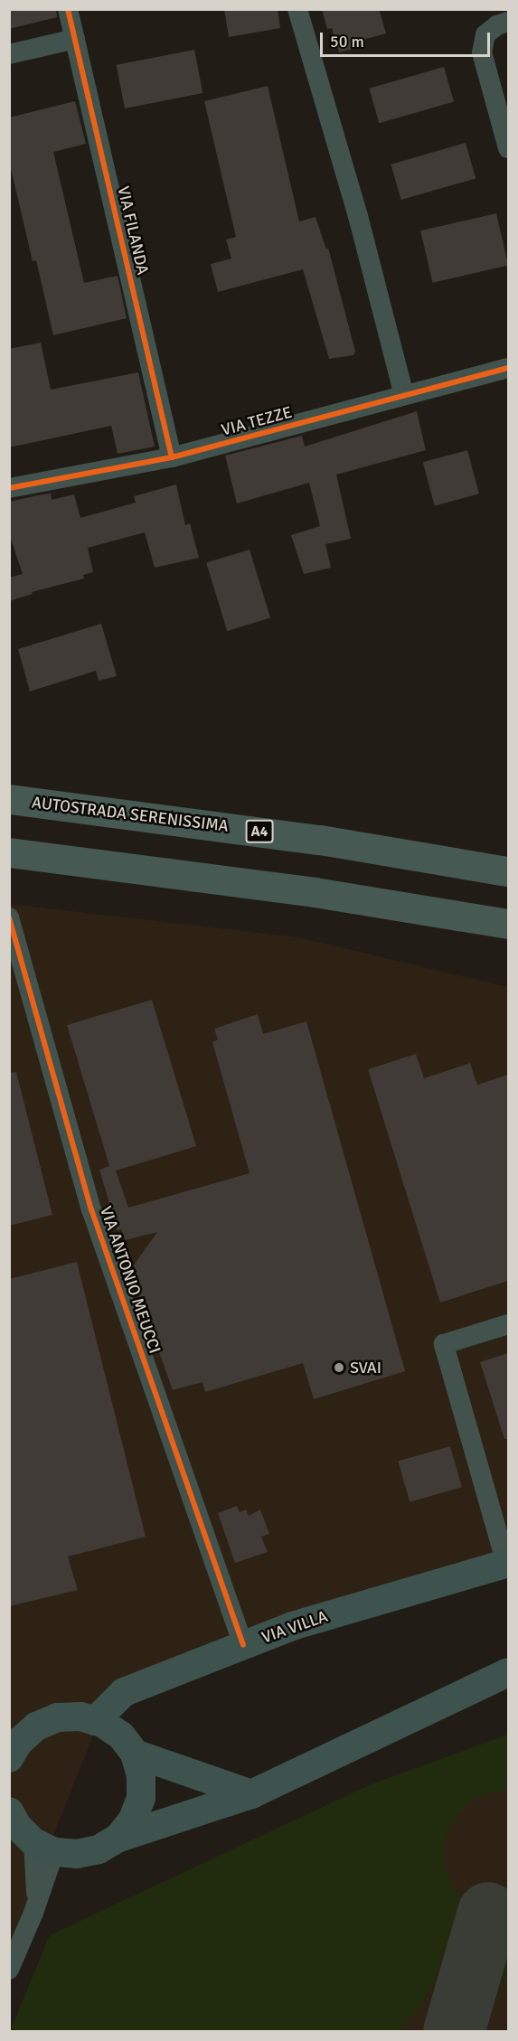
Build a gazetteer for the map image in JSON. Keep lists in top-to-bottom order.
{
  "streets": {
    "highway": ["AUTOSTRADA SERENISSIMA", "A4"],
    "street": [
      "VIA FILANDA",
      "VIA TEZZE",
      "VIA ANTONIO MEUCCI",
      "VIA VILLA"
    ]
  },
  "crossings": [
    ["VIA FILANDA", "VIA TEZZE"],
    ["VIA ANTONIO MEUCCI", "VIA VILLA"]
  ],
  "places": ["SVAI"],
  "scale_bar": "50 m"
}
